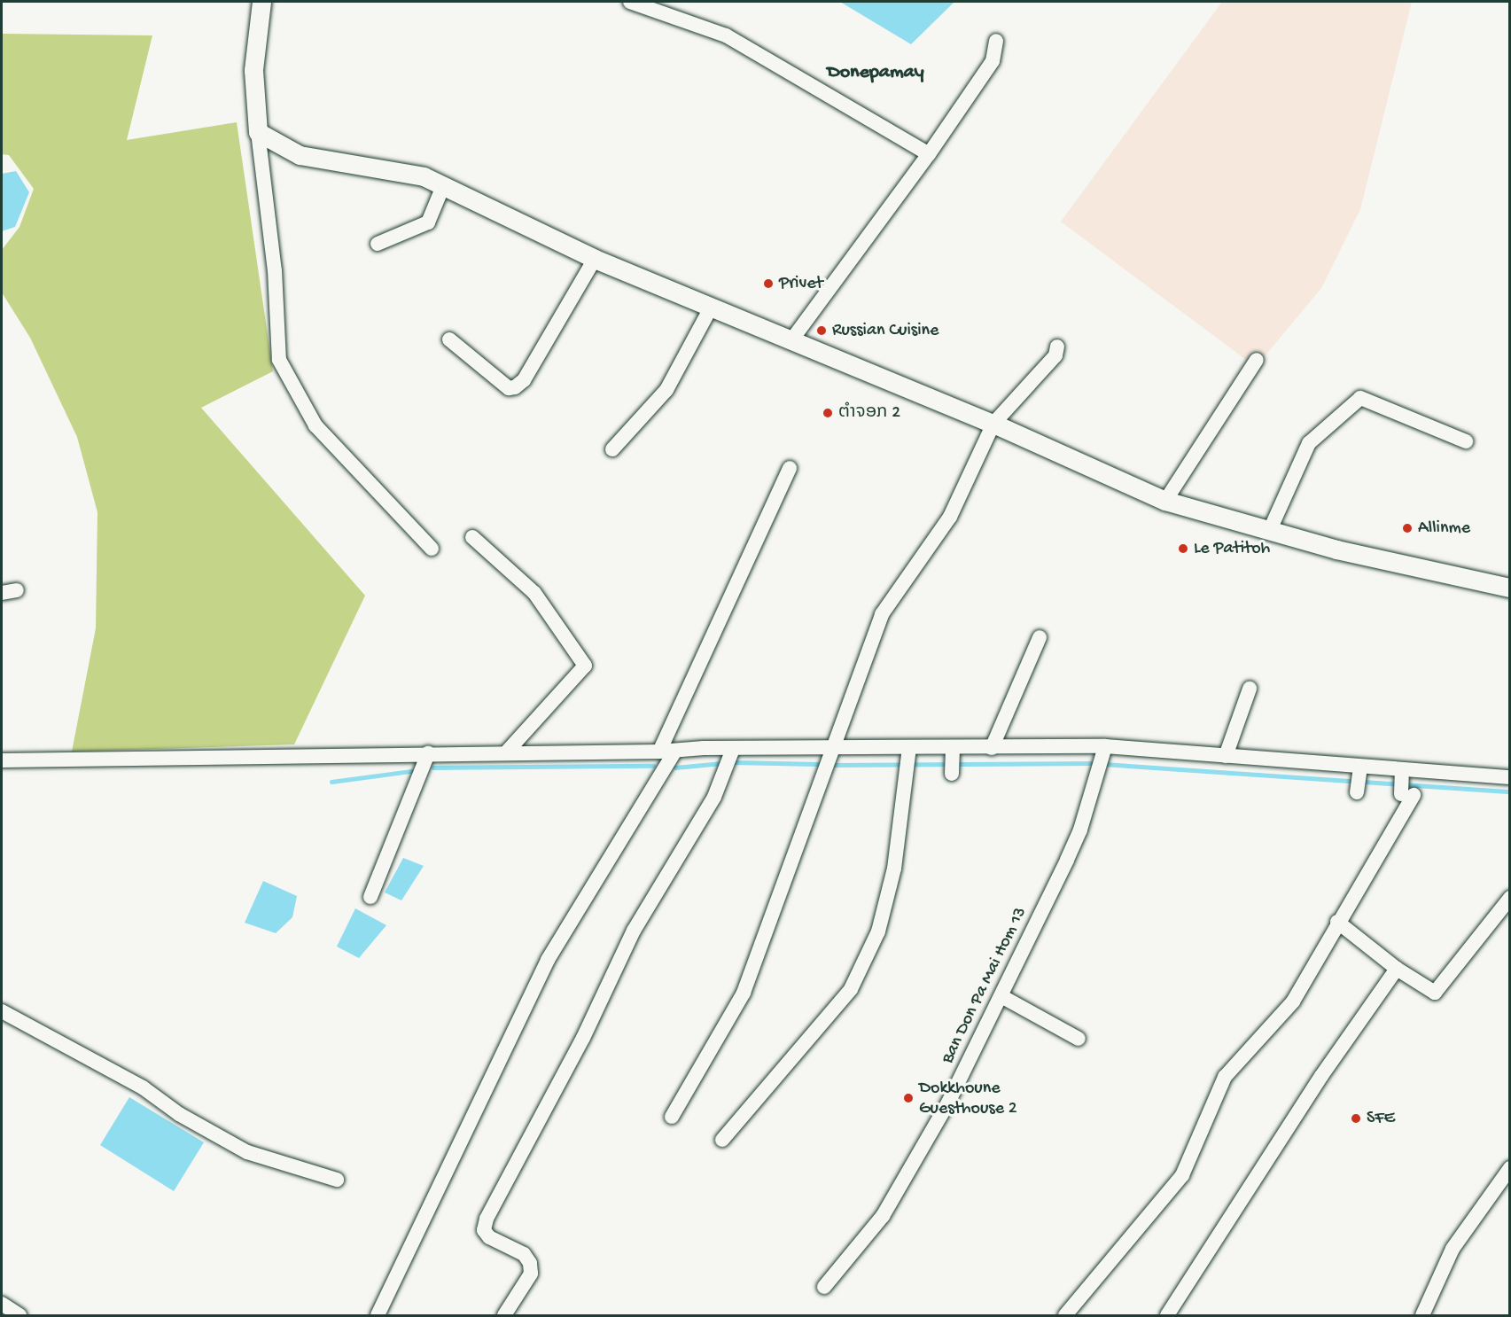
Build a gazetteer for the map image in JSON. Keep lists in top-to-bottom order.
{
  "streets": {
    "street": ["Ban Don Pa Mai Hom 13"]
  },
  "districts": ["Donepamay"],
  "places": [
    "Privet",
    "Russian Cuisine",
    "ຕຳຈອກ 2",
    "Allinme",
    "Le Patitoh",
    "Dokkhoune Guesthouse 2",
    "SFE"
  ]
}
